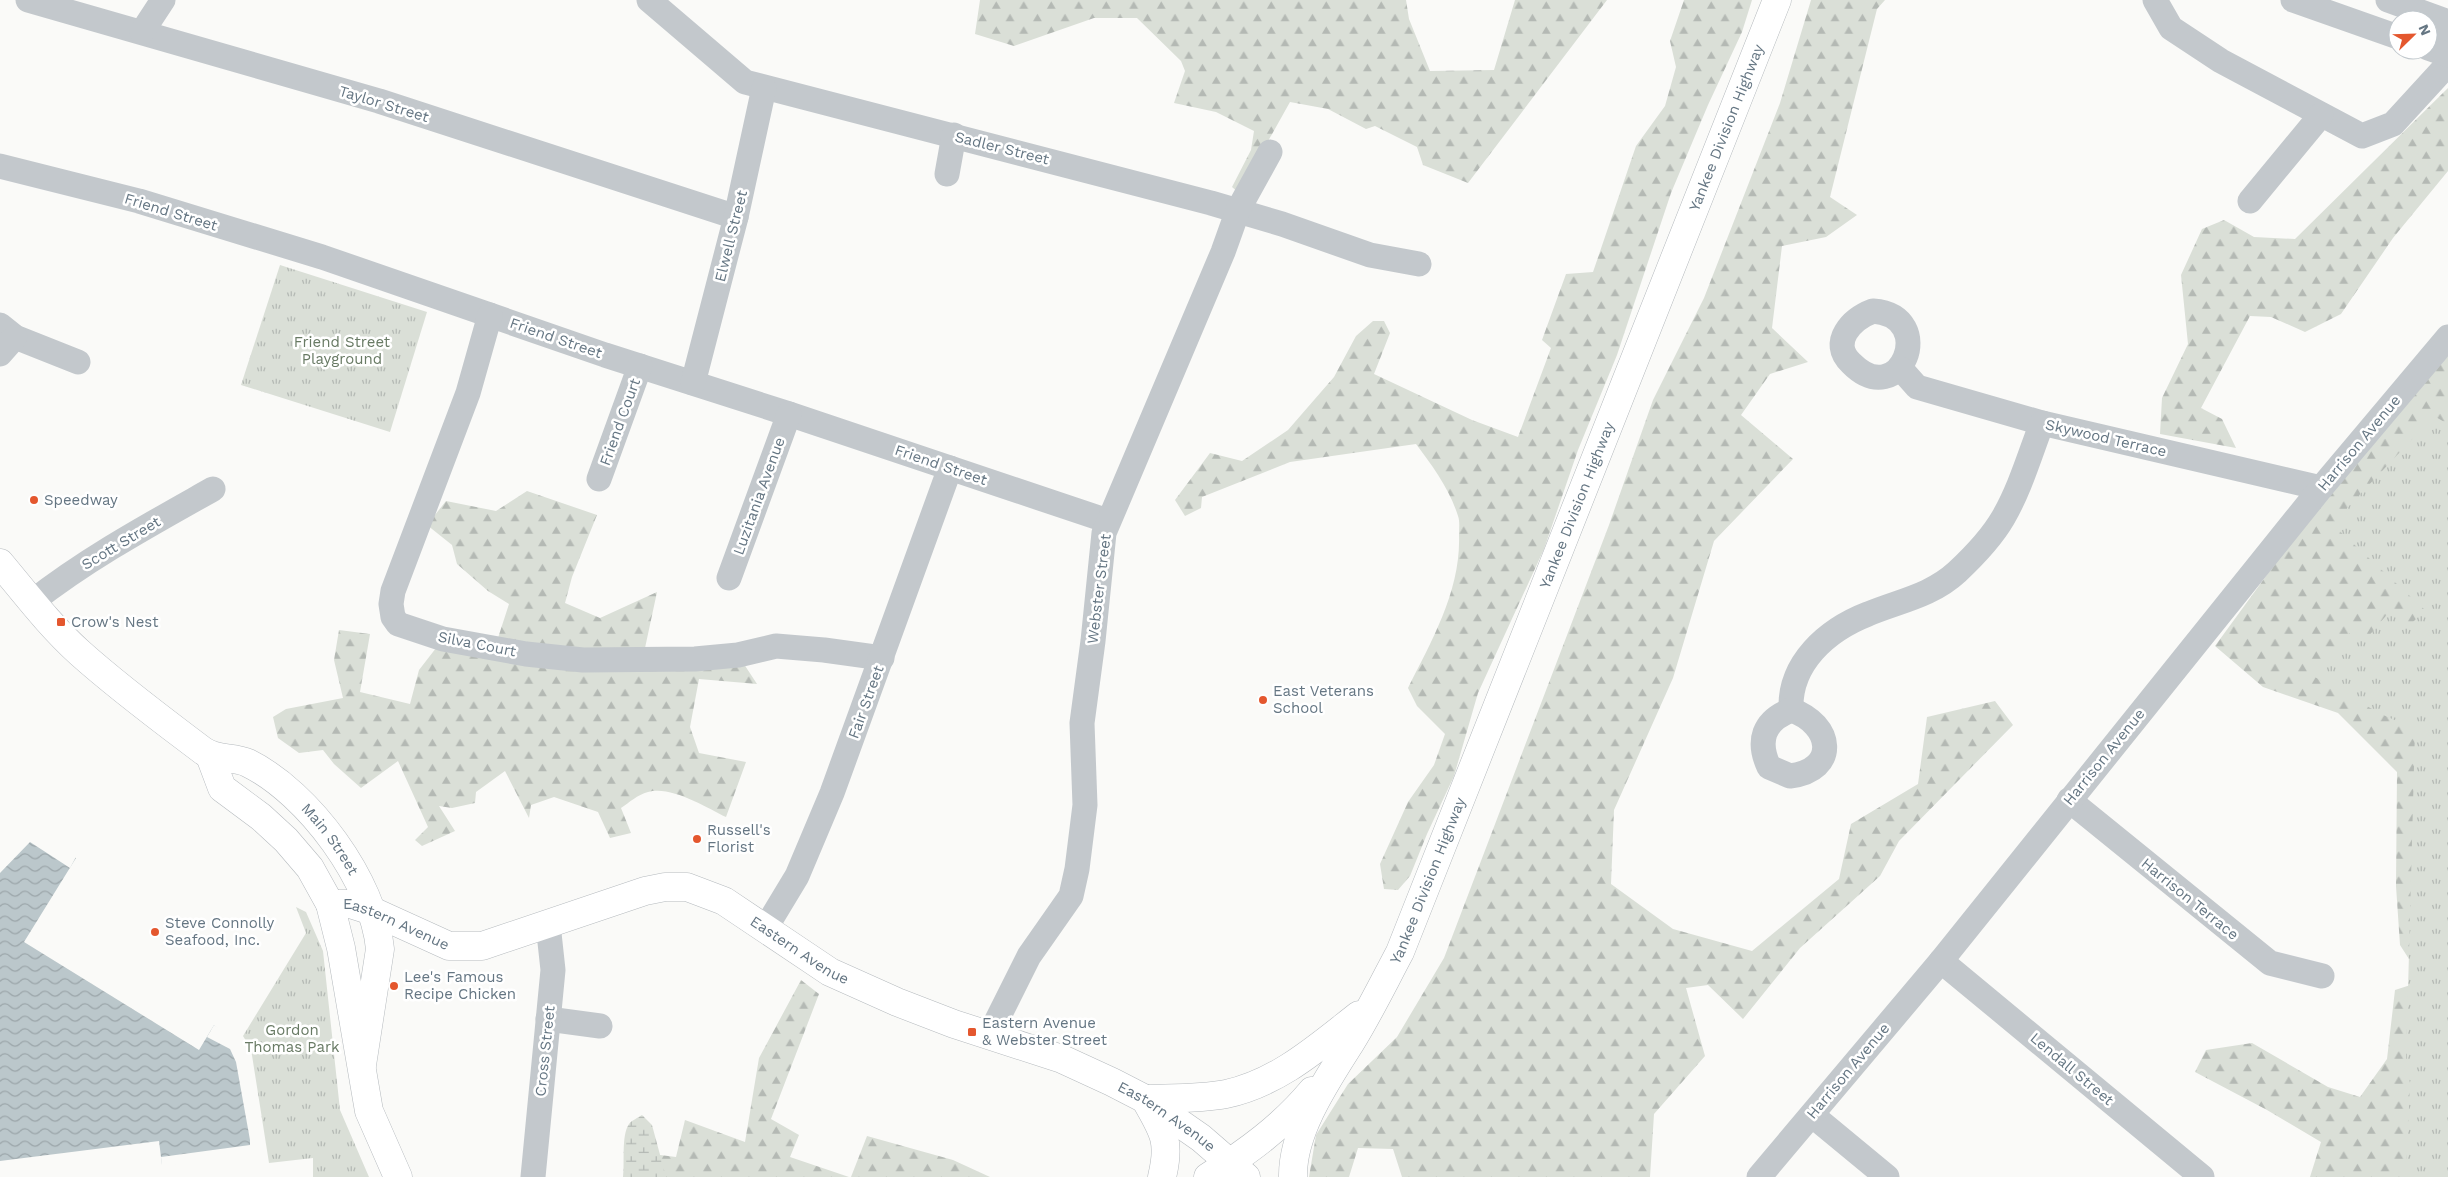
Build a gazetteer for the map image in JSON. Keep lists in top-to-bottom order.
{
  "streets": {
    "main road": ["Yankee Division Highway", "Main Street", "Eastern Avenue"],
    "street": [
      "Taylor Street",
      "Sadler Street",
      "Friend Street",
      "Elwell Street",
      "Friend Court",
      "Skywood Terrace",
      "Harrison Avenue",
      "Luzitania Avenue",
      "Scott Street",
      "Webster Street",
      "Silva Court",
      "Fair Street",
      "Harrison Terrace",
      "Cross Street",
      "Lendall Street"
    ]
  },
  "crossings": [
    ["Taylor Street", "Elwell Street"],
    ["Sadler Street", "Elwell Street"],
    ["Sadler Street", "Webster Street"],
    ["Friend Street", "Elwell Street"],
    ["Friend Street", "Friend Court"],
    ["Friend Street", "Luzitania Avenue"],
    ["Friend Street", "Webster Street"],
    ["Friend Street", "Silva Court"],
    ["Friend Street", "Fair Street"],
    ["Skywood Terrace", "Harrison Avenue"],
    ["Harrison Avenue", "Harrison Terrace"],
    ["Harrison Avenue", "Lendall Street"],
    ["Scott Street", "Main Street"],
    ["Webster Street", "Eastern Avenue"],
    ["Silva Court", "Fair Street"],
    ["Fair Street", "Eastern Avenue"],
    ["Main Street", "Eastern Avenue"],
    ["Eastern Avenue", "Cross Street"]
  ],
  "parks": ["Friend Street Playground", "Gordon Thomas Park"],
  "places": {
    "other": [
      "Speedway",
      "East Veterans School",
      "Russell's Florist",
      "Steve Connolly Seafood, Inc.",
      "Lee's Famous Recipe Chicken"
    ],
    "transit": ["Crow's Nest", "Eastern Avenue & Webster Street"]
  },
  "north": "top right"
}
